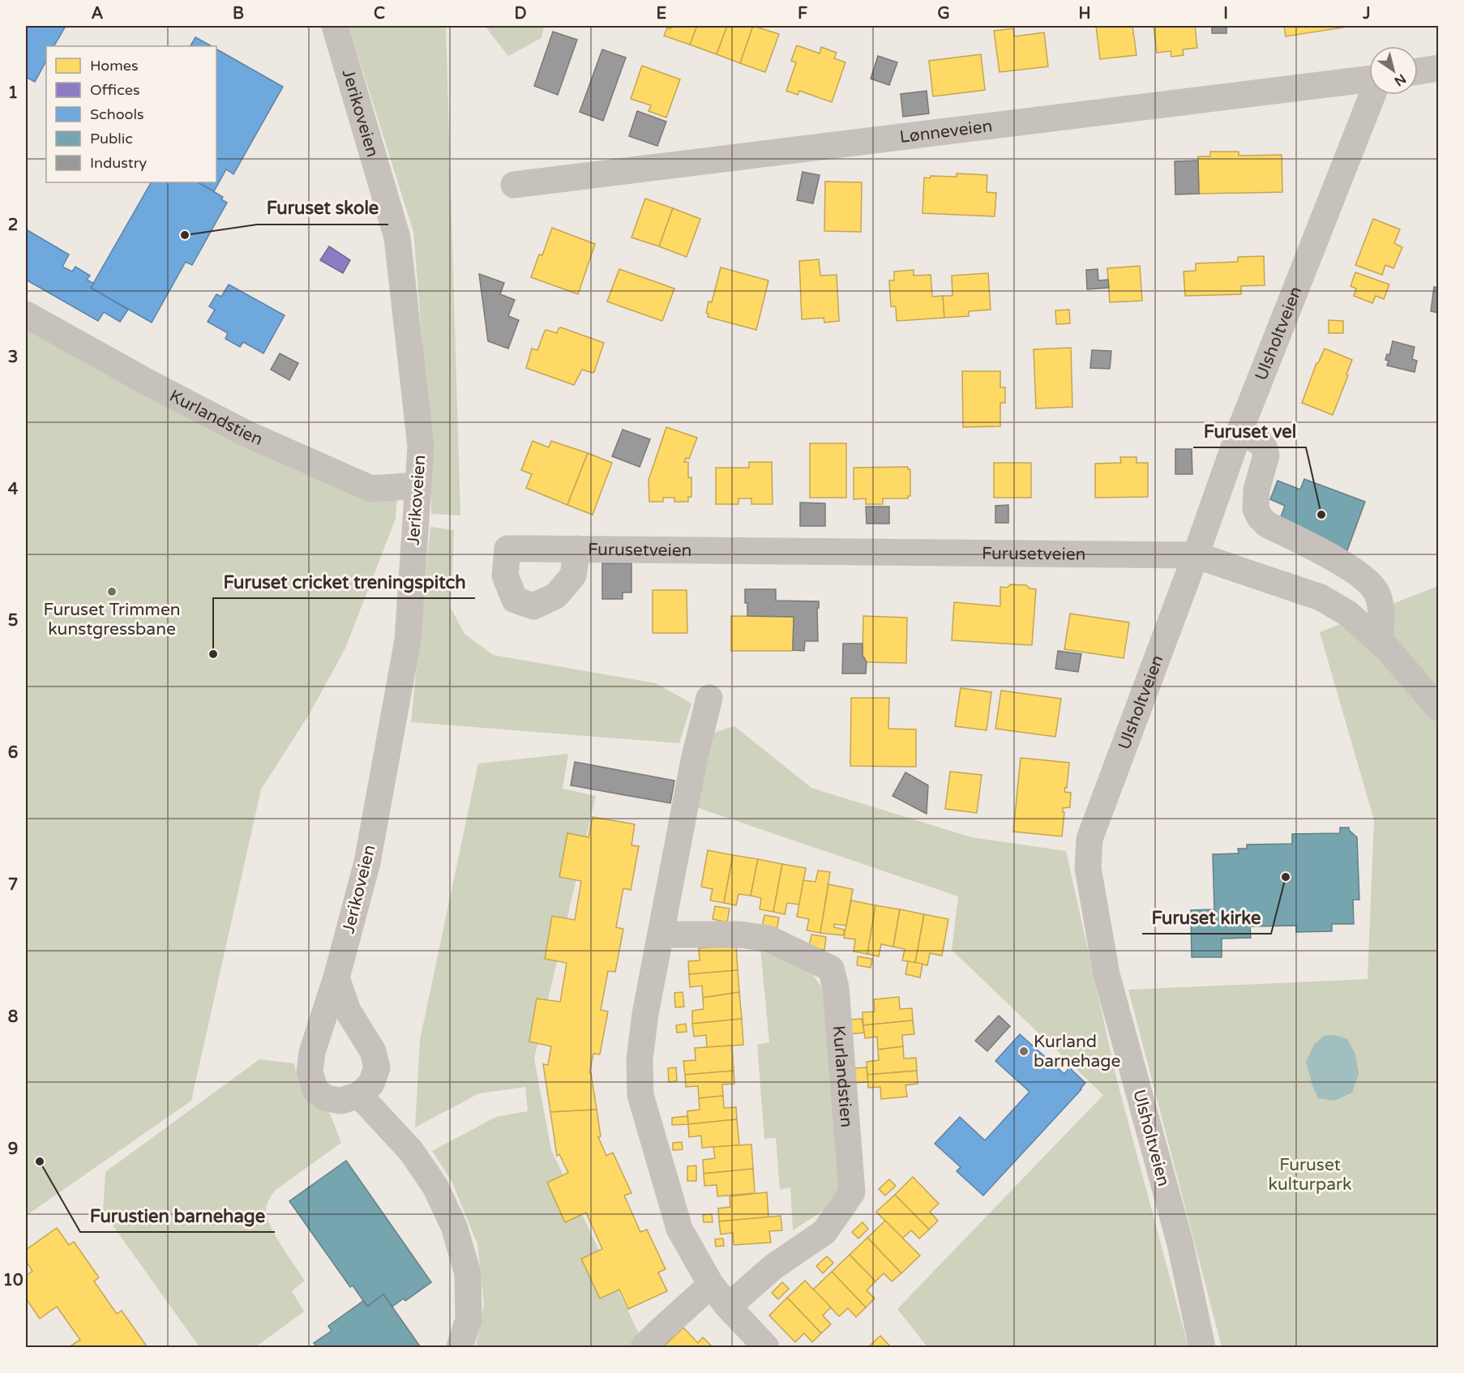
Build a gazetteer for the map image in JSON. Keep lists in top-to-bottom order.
{
  "streets": {
    "street": [
      "Jerikoveien",
      "Lønneveien",
      "Ulsholtveien",
      "Kurlandstien",
      "Furusetveien"
    ]
  },
  "crossings": [
    ["Jerikoveien", "Kurlandstien"],
    ["Ulsholtveien", "Furusetveien"]
  ],
  "parks": ["Furuset kulturpark"],
  "places": [
    "Furuset skole",
    "Furuset vel",
    "Furuset Trimmen kunstgressbane",
    "Furuset cricket treningspitch",
    "Furuset kirke",
    "Kurland barnehage",
    "Furustien barnehage"
  ],
  "legend": [
    "Homes",
    "Offices",
    "Schools",
    "Public",
    "Industry"
  ],
  "north": "bottom right",
  "grid": {
    "columns": [
      "A",
      "B",
      "C",
      "D",
      "E",
      "F",
      "G",
      "H",
      "I",
      "J"
    ],
    "rows": [
      "1",
      "2",
      "3",
      "4",
      "5",
      "6",
      "7",
      "8",
      "9",
      "10"
    ]
  }
}
